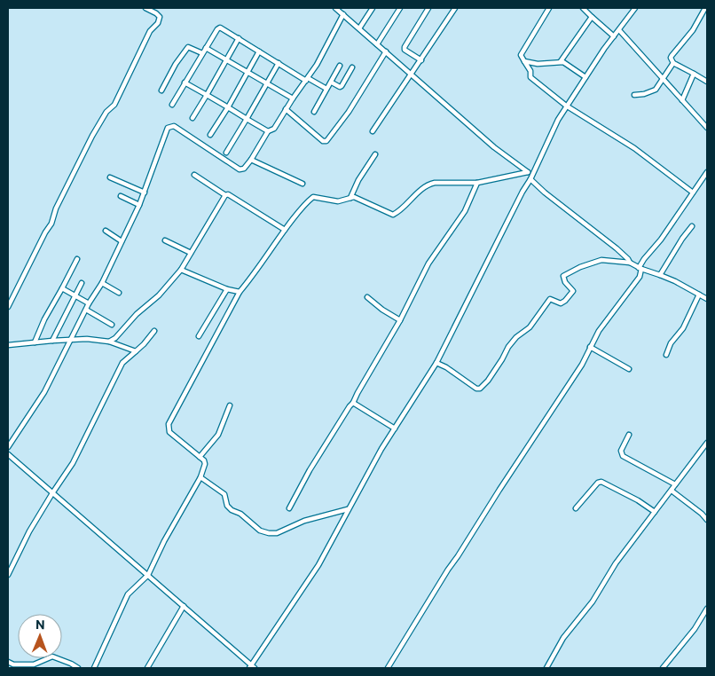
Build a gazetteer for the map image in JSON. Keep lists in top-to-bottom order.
{
  "north": "top"
}
